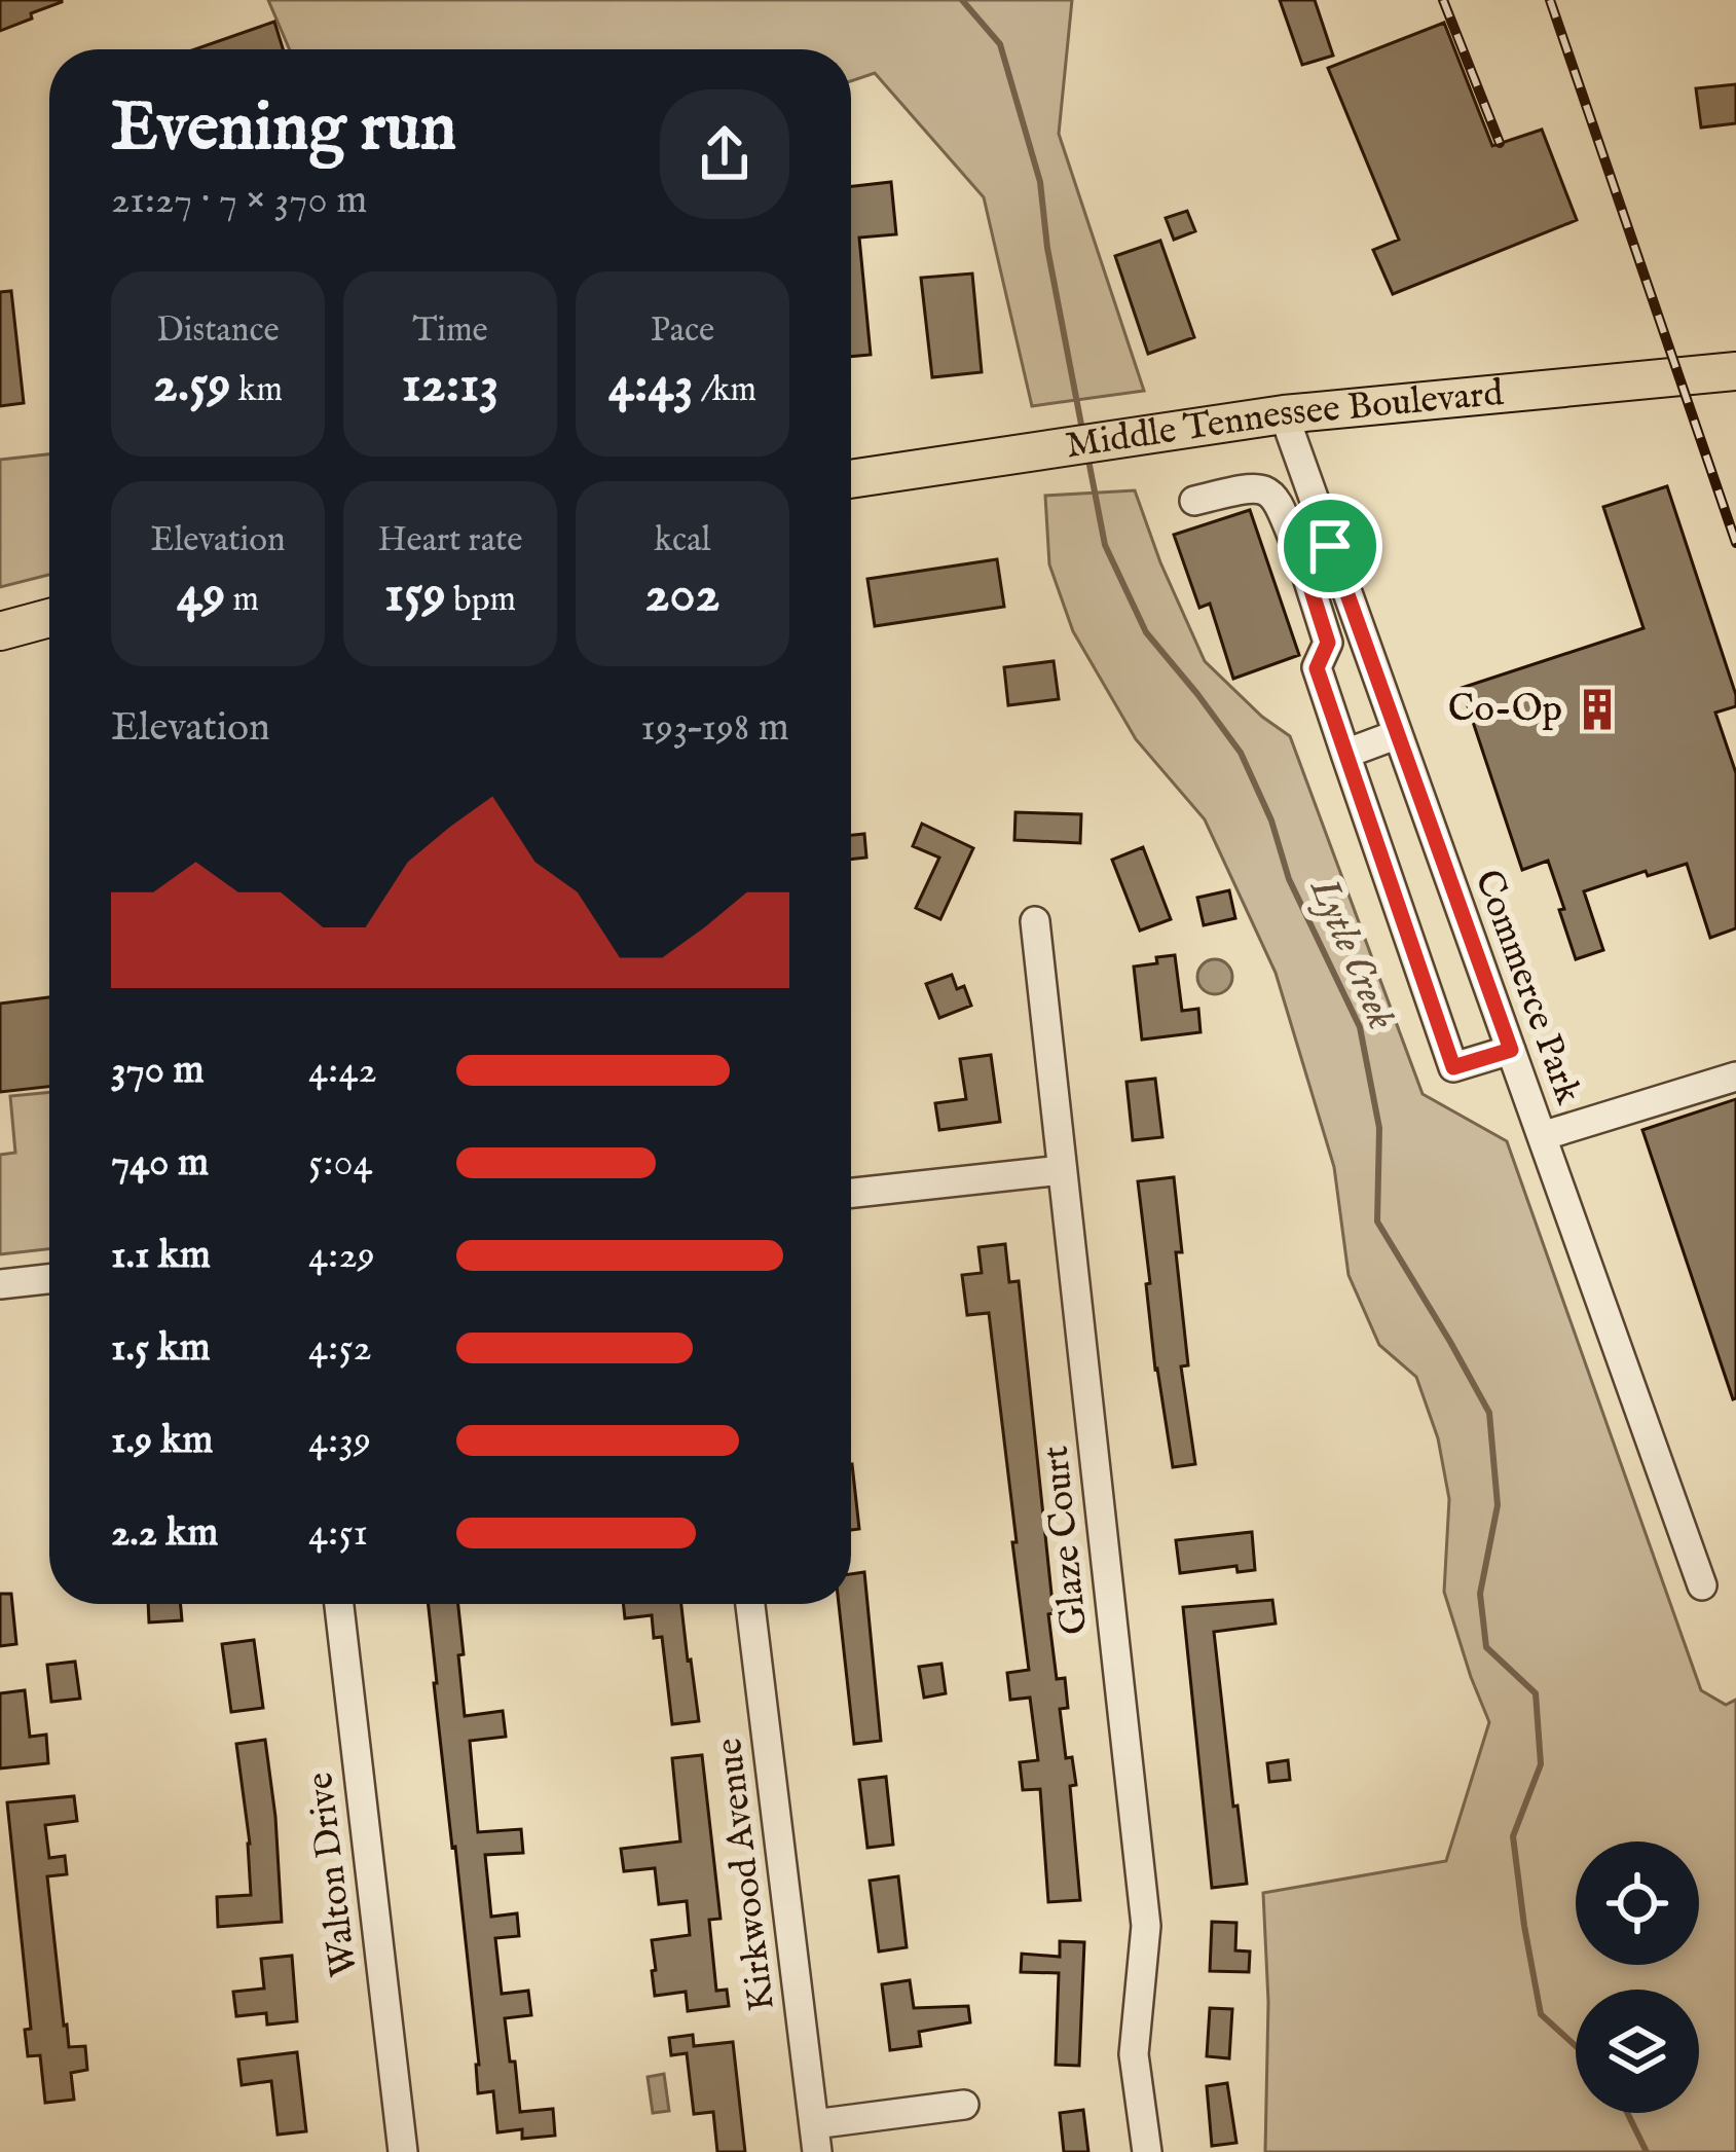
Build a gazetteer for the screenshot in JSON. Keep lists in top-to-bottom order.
{
  "streets": {
    "main road": ["Middle Tennessee Boulevard"],
    "street": [
      "Commerce Park",
      "Glaze Court",
      "Walton Drive",
      "Kirkwood Avenue"
    ]
  },
  "crossings": [
    ["Middle Tennessee Boulevard", "Commerce Park"]
  ],
  "water": ["Lytle Creek"],
  "places": {
    "building": ["Co-Op"]
  },
  "page": {
    "heading": ["Evening run", "21:27 · 7 × 370 m"],
    "stats": [
      ["Distance", "2.59 km"],
      ["Time", "12:13"],
      ["Pace", "4:43 /km"],
      ["Elevation", "49 m"],
      ["Heart rate", "159 bpm"],
      ["kcal", "202"]
    ],
    "chart": ["Elevation", "193–198 m"],
    "list": [
      {
        "name": "370 m",
        "note": "4:42"
      },
      {
        "name": "740 m",
        "note": "5:04"
      },
      {
        "name": "1.1 km",
        "note": "4:29"
      },
      {
        "name": "1.5 km",
        "note": "4:52"
      },
      {
        "name": "1.9 km",
        "note": "4:39"
      },
      {
        "name": "2.2 km",
        "note": "4:51"
      }
    ]
  }
}
